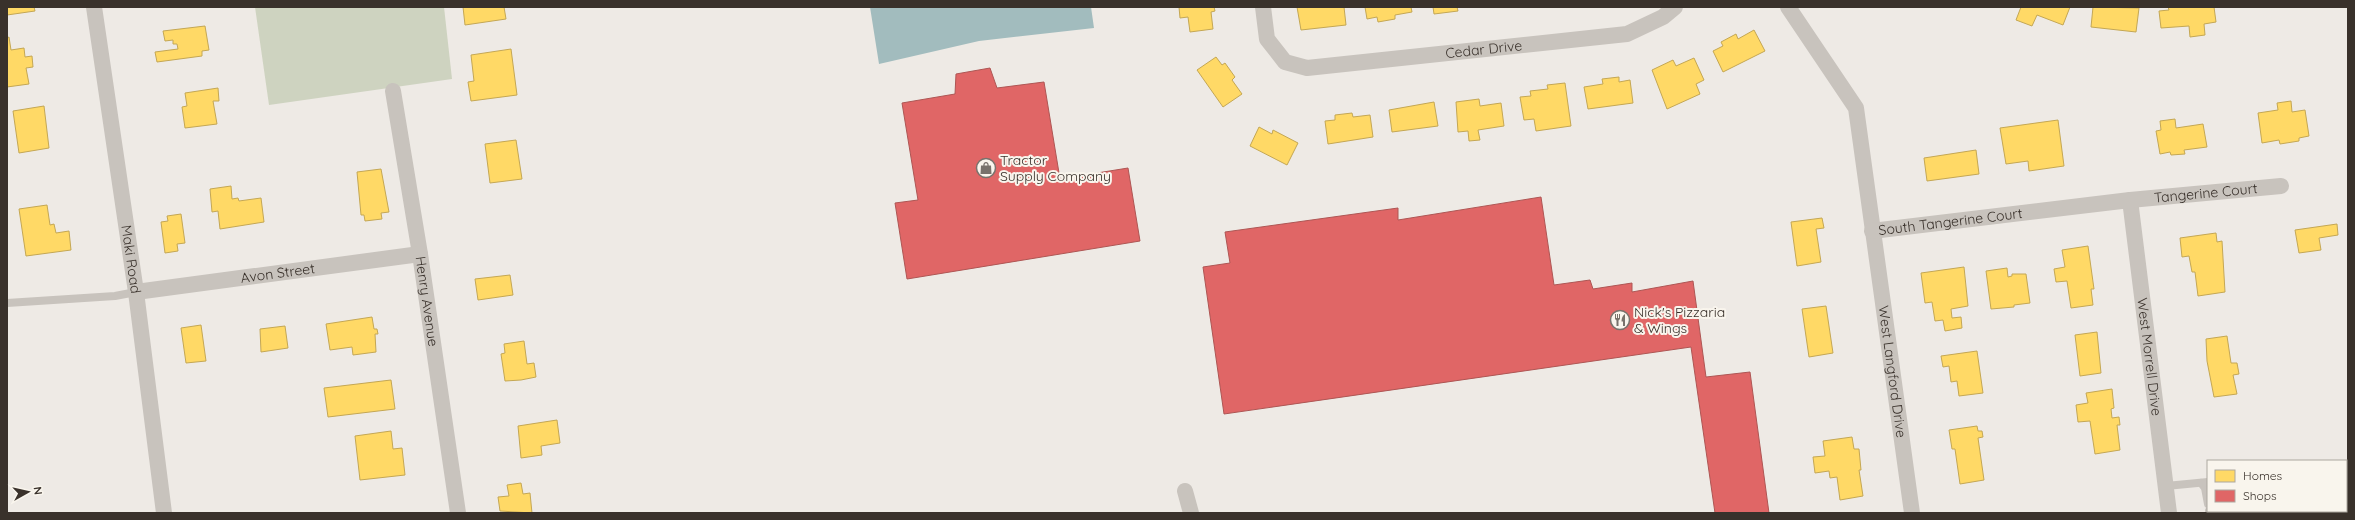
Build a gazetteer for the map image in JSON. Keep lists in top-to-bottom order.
{
  "streets": {
    "street": [
      "Cedar Drive",
      "Tangerine Court",
      "South Tangerine Court",
      "Maki Road",
      "Avon Street",
      "Henry Avenue",
      "West Morrell Drive",
      "West Langford Drive"
    ]
  },
  "crossings": [
    ["Tangerine Court", "South Tangerine Court"],
    ["Tangerine Court", "West Morrell Drive"],
    ["South Tangerine Court", "West Morrell Drive"],
    ["South Tangerine Court", "West Langford Drive"],
    ["Maki Road", "Avon Street"],
    ["Avon Street", "Henry Avenue"]
  ],
  "places": {
    "shop": ["Tractor Supply Company"],
    "restaurant": ["Nick's Pizzaria & Wings"]
  },
  "legend": ["Homes", "Shops"],
  "north": "right"
}
